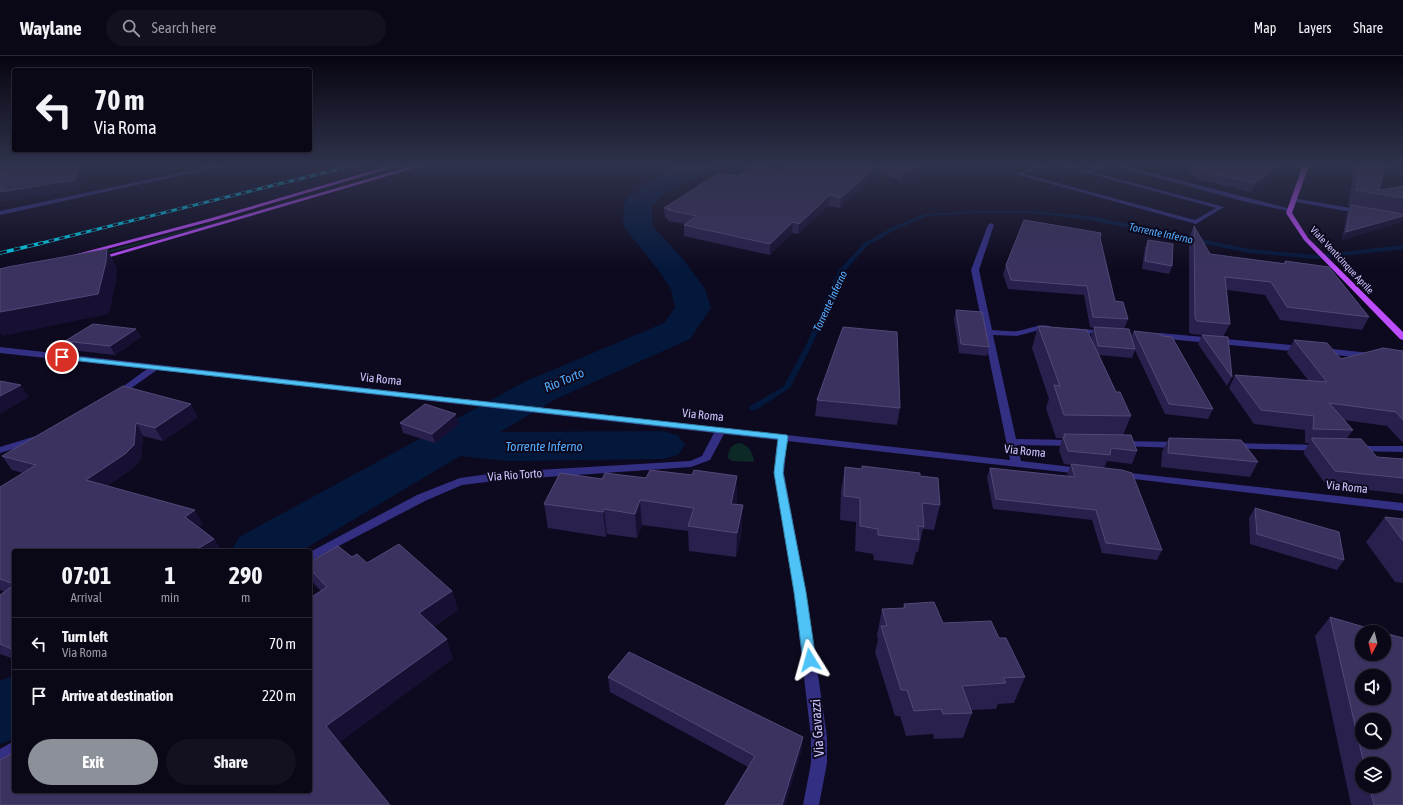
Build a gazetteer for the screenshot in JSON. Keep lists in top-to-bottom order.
{
  "streets": {
    "main road": ["Viale Venticinque Aprile"],
    "street": ["Via Roma", "Via Rio Torto", "Via Gavazzi"]
  },
  "crossings": [
    ["Via Roma", "Via Rio Torto"],
    ["Via Roma", "Via Gavazzi"]
  ],
  "water": ["Torrente Inferno", "Rio Torto"],
  "north": "bottom",
  "page": {
    "header": "Waylane",
    "search": "Search here",
    "nav": ["Map", "Layers", "Share"],
    "turn": ["70 m", "Via Roma"],
    "eta": [
      "07:01",
      "Arrival",
      "1",
      "min",
      "290",
      "m"
    ],
    "list": [
      {
        "name": "Turn left",
        "note": "Via Roma",
        "value": "70 m"
      },
      {
        "name": "Arrive at destination",
        "value": "220 m"
      }
    ],
    "buttons": ["Exit", "Share"]
  }
}
